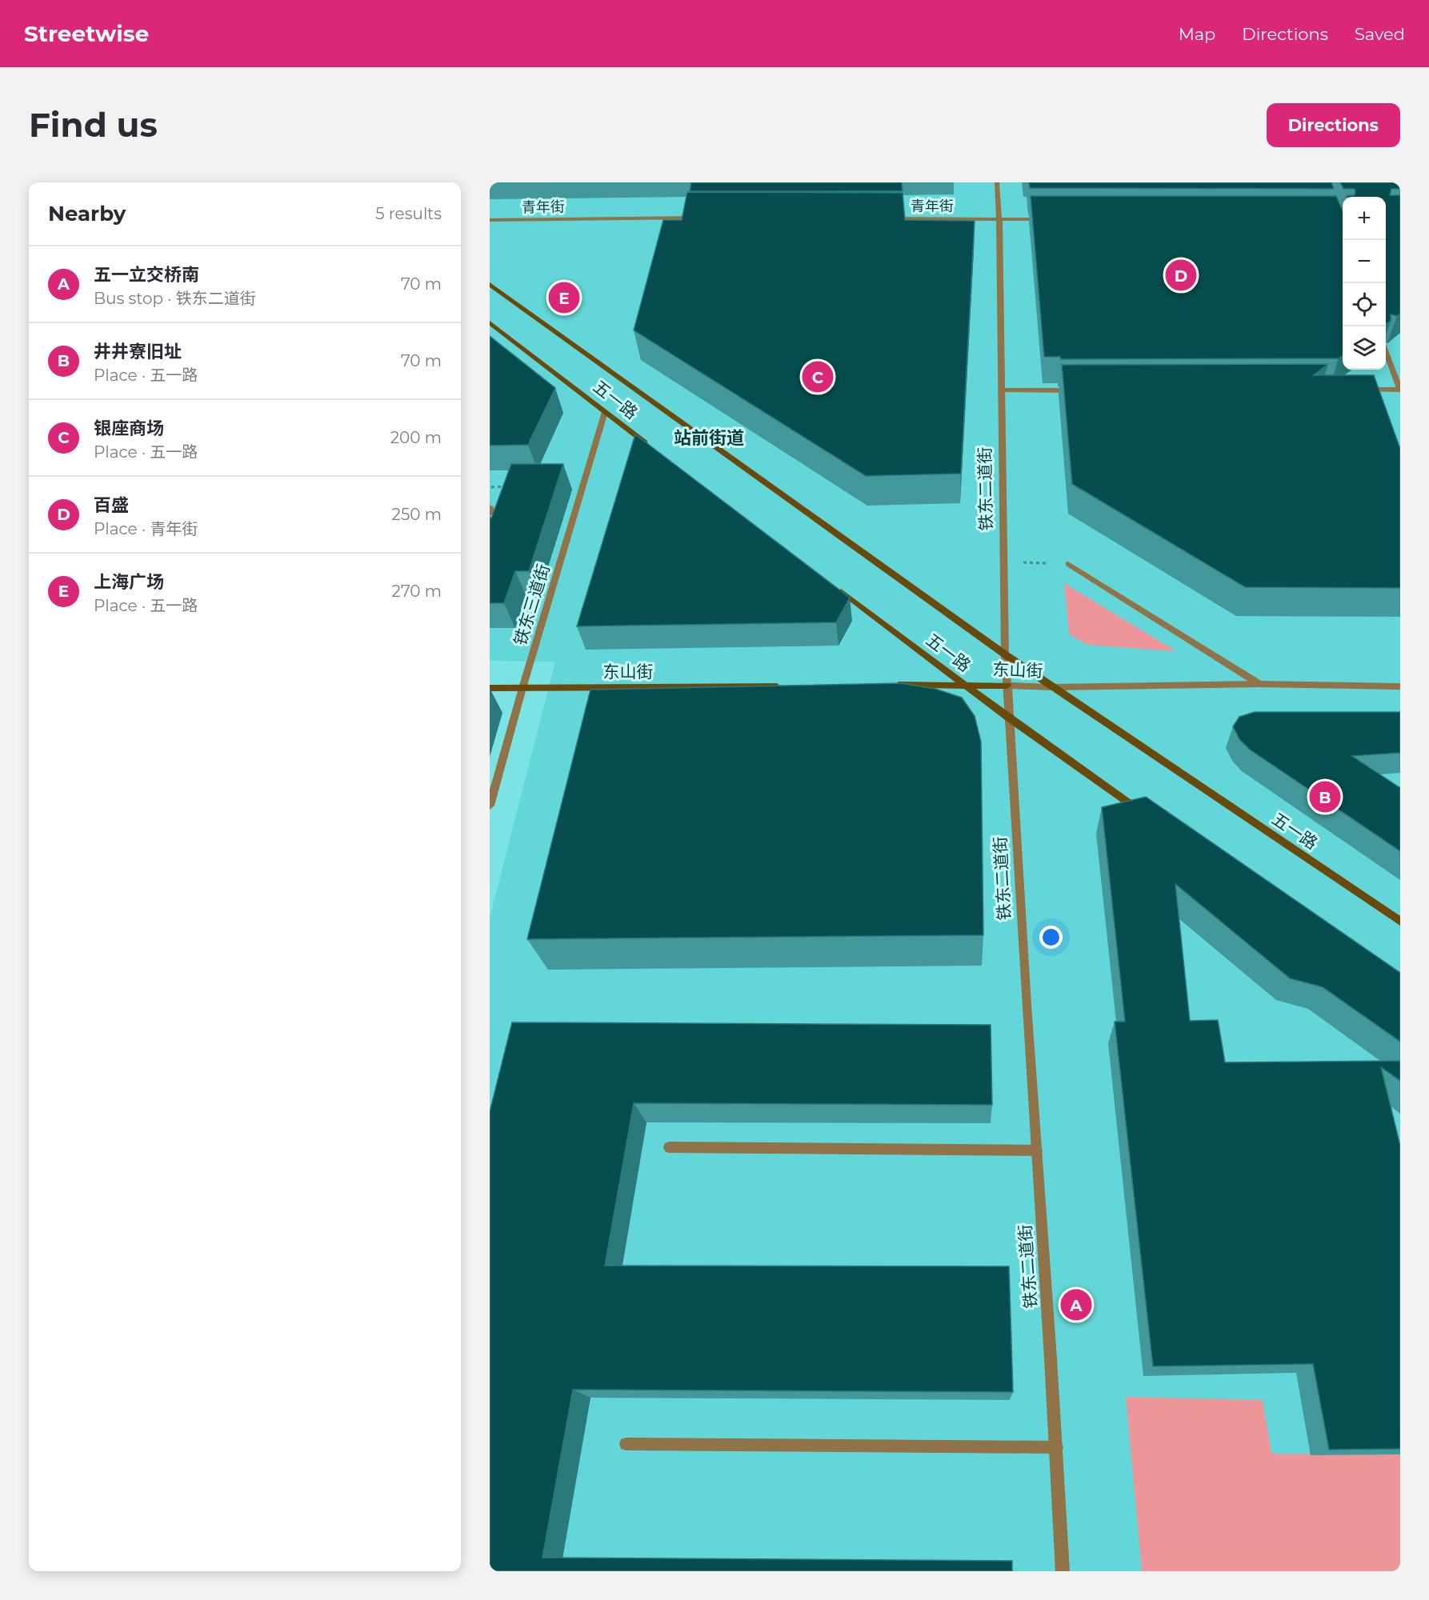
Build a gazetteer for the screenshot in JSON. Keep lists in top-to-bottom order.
{
  "streets": {
    "main road": ["五一路", "东山街"],
    "street": ["青年街", "铁东二道街", "铁东三道街"]
  },
  "crossings": [
    ["青年街", "铁东二道街"],
    ["五一路", "铁东二道街"],
    ["五一路", "铁东三道街"],
    ["五一路", "东山街"],
    ["铁东二道街", "东山街"],
    ["铁东三道街", "东山街"]
  ],
  "districts": ["站前街道"],
  "page": {
    "header": "Streetwise",
    "nav": ["Map", "Directions", "Saved"],
    "buttons": "Directions",
    "title": "Find us",
    "heading": ["Nearby", "5 results"],
    "map_buttons": ["+", "−"],
    "list": [
      {
        "mark": "A",
        "name": "五一立交桥南",
        "note": "Bus stop · 铁东二道街",
        "value": "70 m"
      },
      {
        "mark": "B",
        "name": "井井寮旧址",
        "note": "Place · 五一路",
        "value": "70 m"
      },
      {
        "mark": "C",
        "name": "银座商场",
        "note": "Place · 五一路",
        "value": "200 m"
      },
      {
        "mark": "D",
        "name": "百盛",
        "note": "Place · 青年街",
        "value": "250 m"
      },
      {
        "mark": "E",
        "name": "上海广场",
        "note": "Place · 五一路",
        "value": "270 m"
      }
    ],
    "pins": [
      "D",
      "E",
      "C",
      "B",
      "A"
    ]
  }
}
